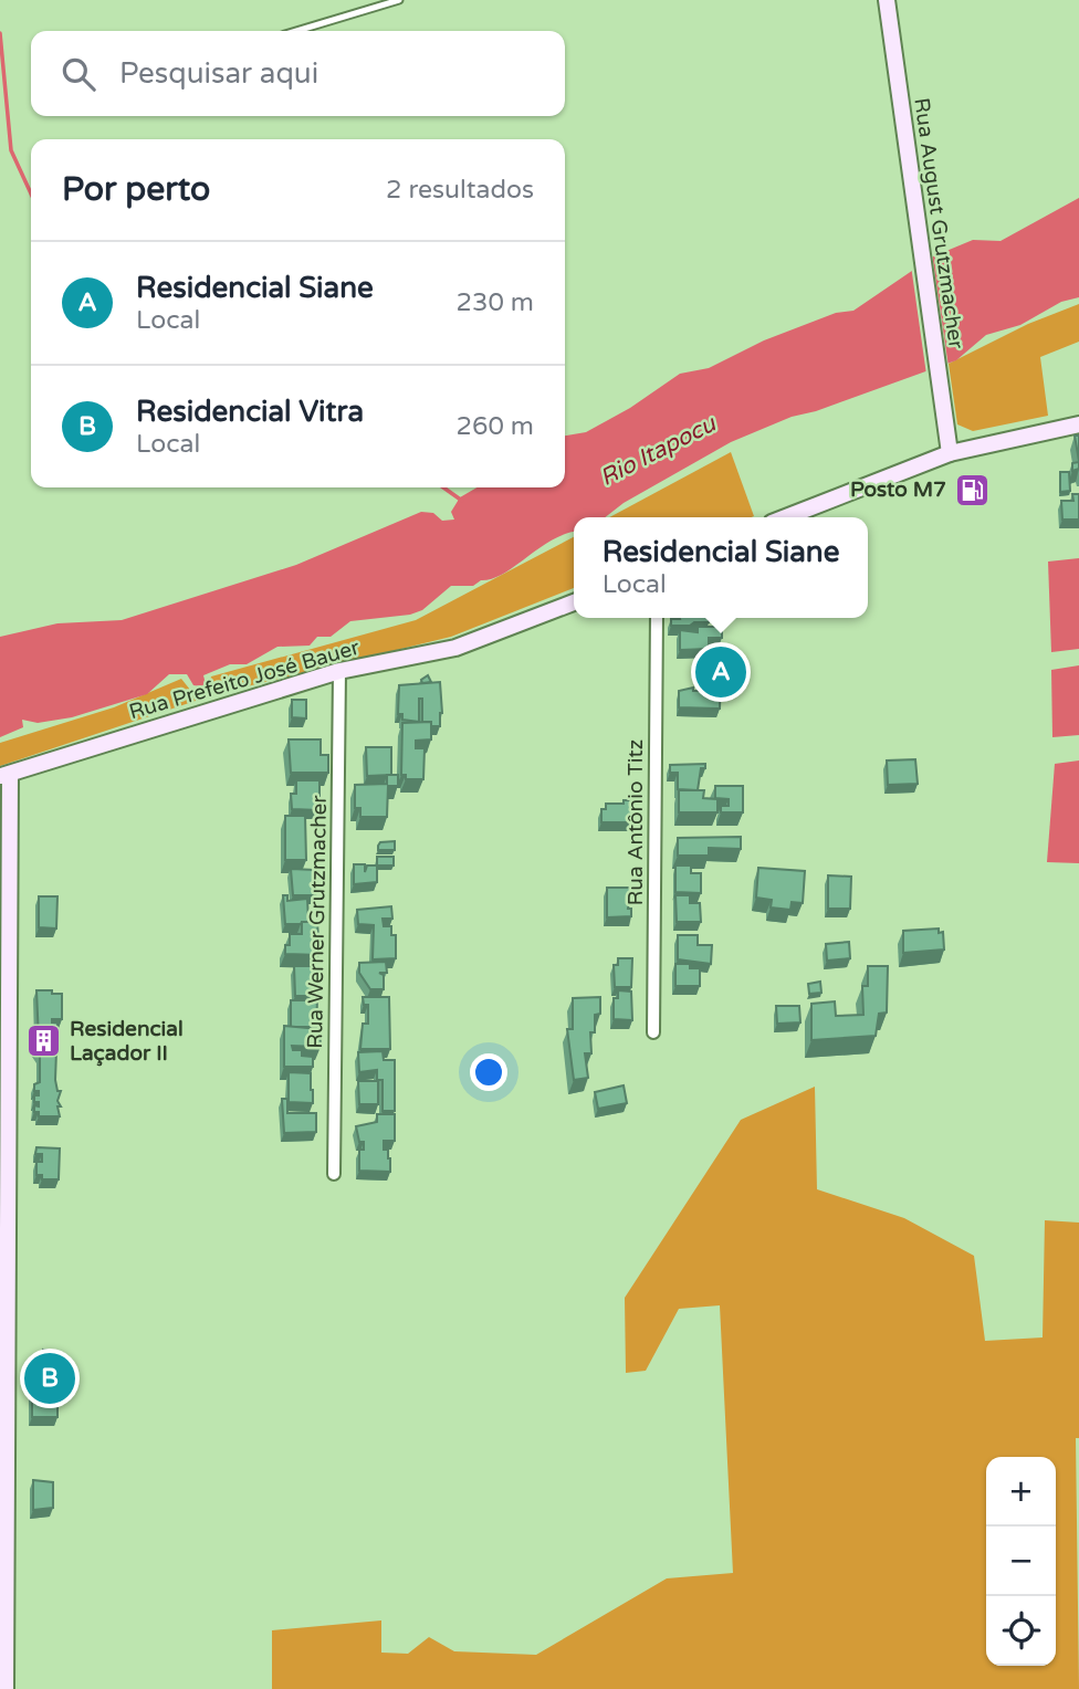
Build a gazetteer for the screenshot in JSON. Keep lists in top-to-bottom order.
{
  "streets": {
    "street": [
      "Rua August Grutzmacher",
      "Rua Prefeito José Bauer",
      "Rua Antônio Titz",
      "Rua Werner Grutzmacher"
    ]
  },
  "crossings": [
    ["Rua Prefeito José Bauer", "Rua Werner Grutzmacher"]
  ],
  "water": ["Rio Itapocu"],
  "places": {
    "fuel station": ["Posto M7"],
    "building": ["Residencial Laçador II"]
  },
  "page": {
    "search": "Pesquisar aqui",
    "heading": ["Por perto", "2 resultados"],
    "list": [
      {
        "mark": "A",
        "name": "Residencial Siane",
        "note": "Local",
        "value": "230 m"
      },
      {
        "mark": "B",
        "name": "Residencial Vitra",
        "note": "Local",
        "value": "260 m"
      }
    ],
    "popup": ["Residencial Siane", "Local"],
    "pins": ["A", "B"],
    "map_buttons": ["+", "−"]
  }
}
